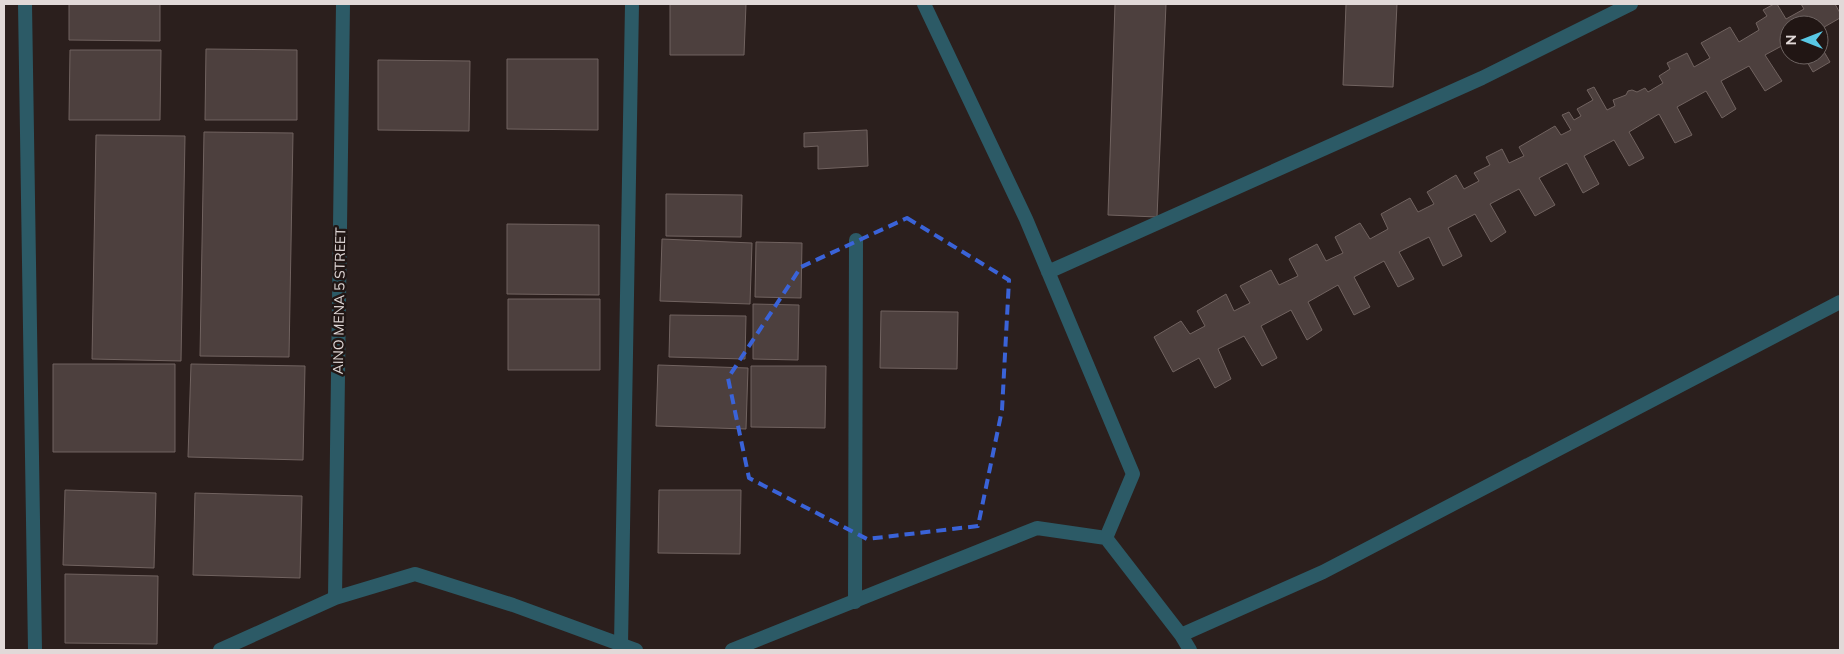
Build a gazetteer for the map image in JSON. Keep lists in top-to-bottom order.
{
  "streets": {
    "street": ["AINO MENA 5 STREET"]
  },
  "north": "left"
}
